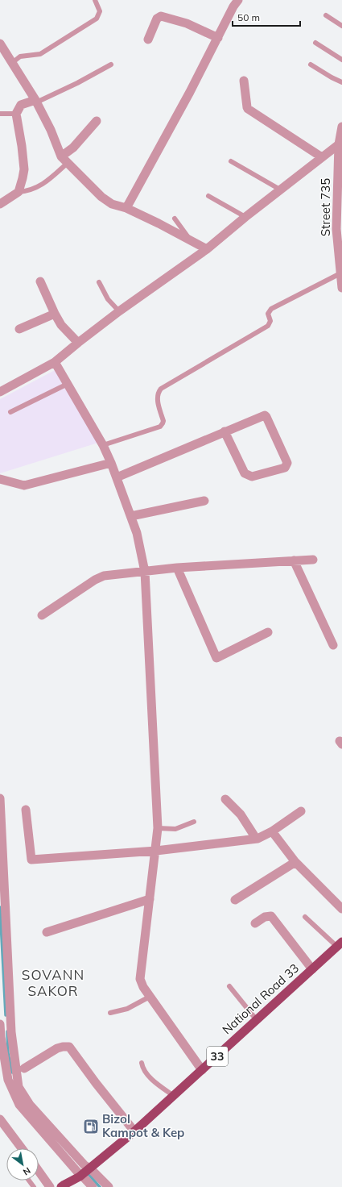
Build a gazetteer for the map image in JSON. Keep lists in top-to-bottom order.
{
  "streets": {
    "main road": ["National Road 33", "33"],
    "street": ["Street 735"]
  },
  "districts": ["SOVANN SAKOR"],
  "places": {
    "fuel station": ["Bizol Kampot & Kep"]
  },
  "scale_bar": "50 m",
  "north": "bottom right"
}
